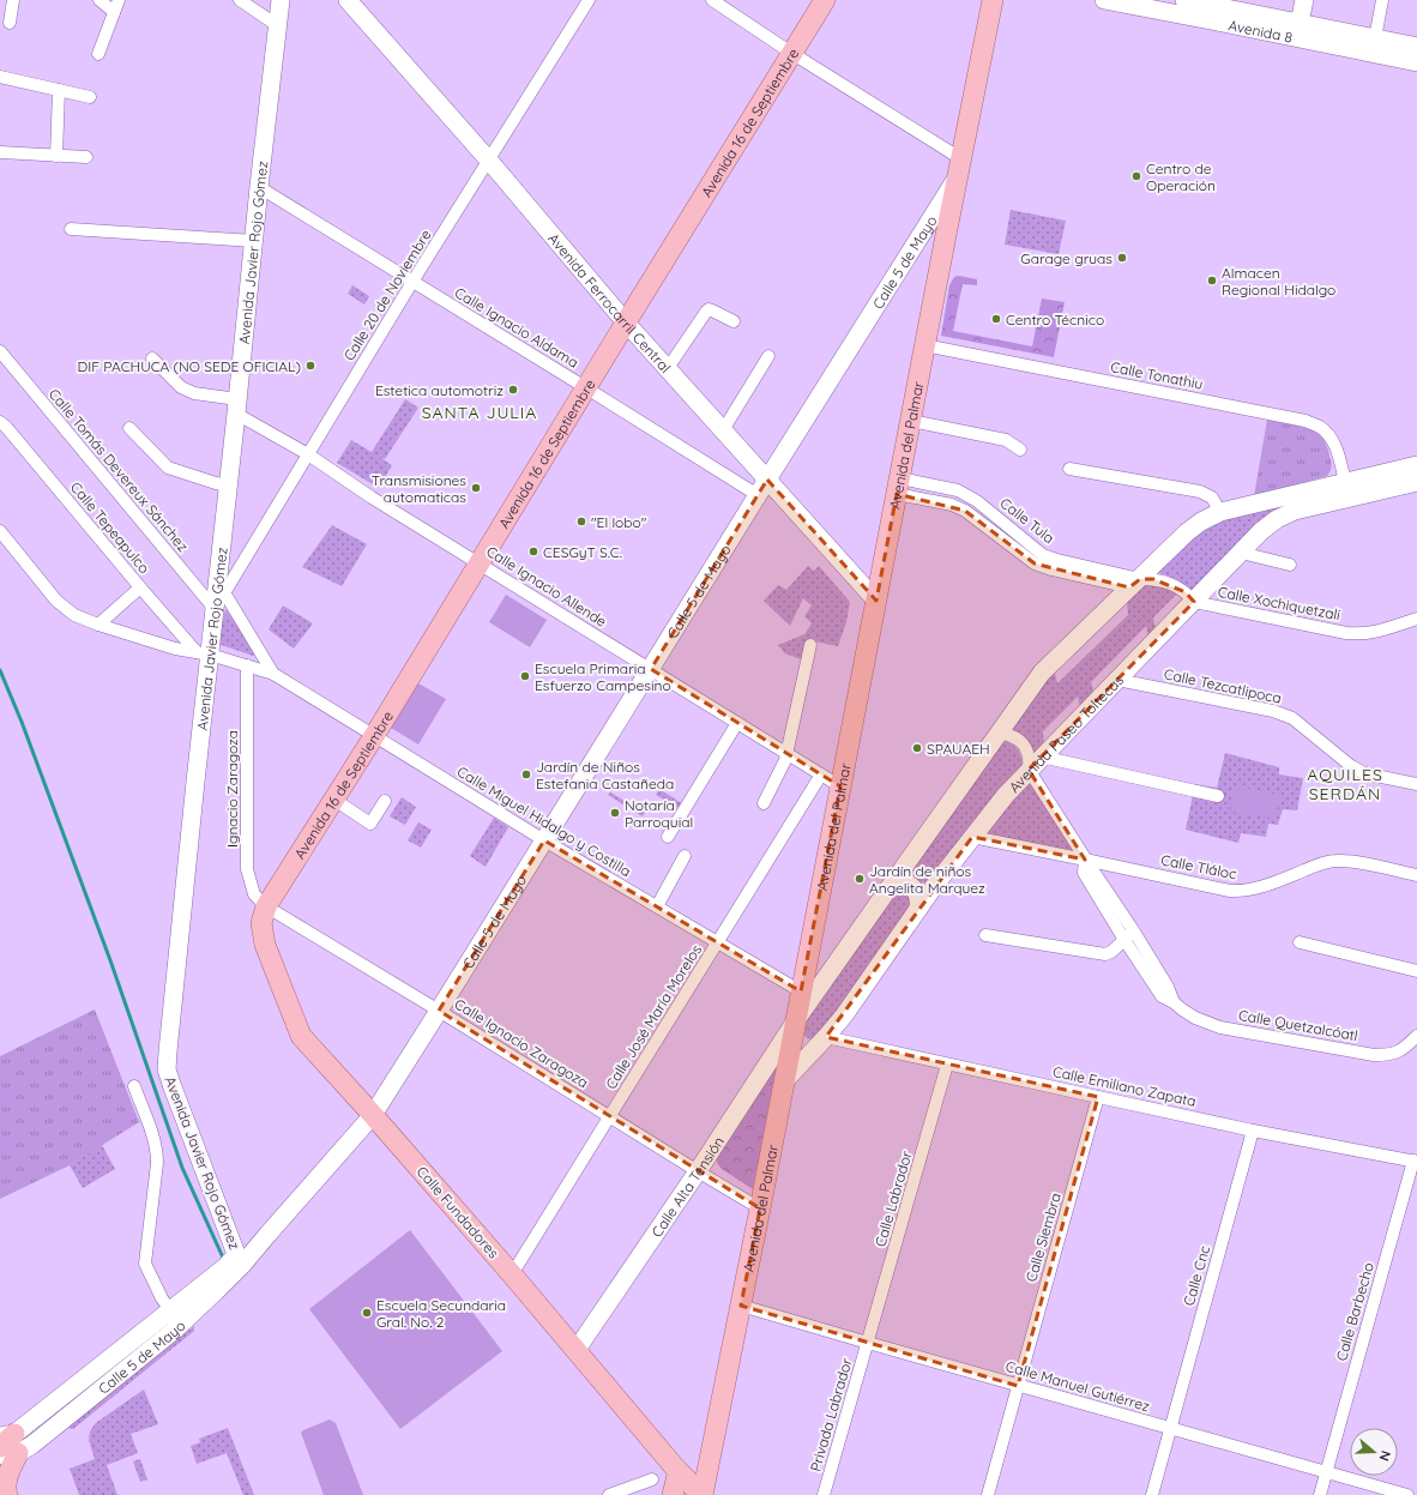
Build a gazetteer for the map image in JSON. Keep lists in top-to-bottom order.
{
  "streets": {
    "main road": ["Avenida 16 de Septiembre", "Avenida del Palmar", "Calle Fundadores"],
    "street": [
      "Avenida 8",
      "Avenida Javier Rojo Gómez",
      "Calle 5 de Mayo",
      "Calle 20 de Noviembre",
      "Avenida Ferrocarril Central",
      "Calle Ignacio Aldama",
      "Calle Tonathiu",
      "Calle Tomás Devereux Sánchez",
      "Calle Tula",
      "Calle Tepeapulco",
      "Calle Ignacio Allende",
      "Calle Xochiquetzali",
      "Calle Tezcatlipoca",
      "Avenida Paseo Toltecas",
      "Ignacio Zaragoza",
      "Calle Miguel Hidalgo y Costilla",
      "Calle Tláloc",
      "Calle José María Morelos",
      "Calle Quetzalcóatl",
      "Calle Ignacio Zaragoza",
      "Calle Emiliano Zapata",
      "Calle Alta Tensión",
      "Calle Labrador",
      "Calle Siembra",
      "Calle Cnc",
      "Calle Barbecho",
      "Calle Manuel Gutiérrez",
      "Privada Labrador"
    ]
  },
  "crossings": [
    ["Avenida 16 de Septiembre", "Avenida Ferrocarril Central"],
    ["Avenida 16 de Septiembre", "Calle Ignacio Aldama"],
    ["Avenida 16 de Septiembre", "Calle Ignacio Allende"],
    ["Avenida 16 de Septiembre", "Ignacio Zaragoza"],
    ["Avenida 16 de Septiembre", "Calle Miguel Hidalgo y Costilla"],
    ["Avenida 16 de Septiembre", "Calle Ignacio Zaragoza"],
    ["Avenida 16 de Septiembre", "Calle Fundadores"],
    ["Avenida Javier Rojo Gómez", "Calle 5 de Mayo"],
    ["Avenida Javier Rojo Gómez", "Calle 20 de Noviembre"],
    ["Avenida Javier Rojo Gómez", "Calle Ignacio Aldama"],
    ["Avenida Javier Rojo Gómez", "Calle Tomás Devereux Sánchez"],
    ["Avenida Javier Rojo Gómez", "Calle Tepeapulco"],
    ["Avenida Javier Rojo Gómez", "Calle Ignacio Allende"],
    ["Avenida Javier Rojo Gómez", "Calle Miguel Hidalgo y Costilla"],
    ["Calle 5 de Mayo", "Avenida Ferrocarril Central"],
    ["Calle 5 de Mayo", "Calle Ignacio Aldama"],
    ["Calle 5 de Mayo", "Avenida del Palmar"],
    ["Calle 5 de Mayo", "Calle Ignacio Allende"],
    ["Calle 5 de Mayo", "Calle Miguel Hidalgo y Costilla"],
    ["Calle 5 de Mayo", "Calle Ignacio Zaragoza"],
    ["Calle 5 de Mayo", "Calle Fundadores"],
    ["Calle 20 de Noviembre", "Avenida Ferrocarril Central"],
    ["Calle 20 de Noviembre", "Calle Ignacio Aldama"],
    ["Calle 20 de Noviembre", "Calle Tomás Devereux Sánchez"],
    ["Calle 20 de Noviembre", "Calle Ignacio Allende"],
    ["Calle 20 de Noviembre", "Calle Miguel Hidalgo y Costilla"],
    ["Avenida Ferrocarril Central", "Avenida del Palmar"],
    ["Calle Tonathiu", "Avenida del Palmar"],
    ["Avenida del Palmar", "Calle Tula"],
    ["Avenida del Palmar", "Calle Ignacio Allende"],
    ["Avenida del Palmar", "Avenida Paseo Toltecas"],
    ["Avenida del Palmar", "Calle Miguel Hidalgo y Costilla"],
    ["Avenida del Palmar", "Calle Ignacio Zaragoza"],
    ["Avenida del Palmar", "Calle Alta Tensión"],
    ["Avenida del Palmar", "Calle Fundadores"],
    ["Avenida del Palmar", "Calle Manuel Gutiérrez"],
    ["Calle Tula", "Calle Xochiquetzali"],
    ["Calle Tepeapulco", "Calle Miguel Hidalgo y Costilla"],
    ["Calle Ignacio Allende", "Calle José María Morelos"],
    ["Calle Xochiquetzali", "Avenida Paseo Toltecas"],
    ["Calle Tezcatlipoca", "Avenida Paseo Toltecas"],
    ["Avenida Paseo Toltecas", "Calle Tláloc"],
    ["Avenida Paseo Toltecas", "Calle Quetzalcóatl"],
    ["Avenida Paseo Toltecas", "Calle Emiliano Zapata"],
    ["Ignacio Zaragoza", "Calle Miguel Hidalgo y Costilla"],
    ["Ignacio Zaragoza", "Calle Ignacio Zaragoza"],
    ["Ignacio Zaragoza", "Calle Fundadores"],
    ["Calle Miguel Hidalgo y Costilla", "Calle José María Morelos"],
    ["Calle Tláloc", "Calle Quetzalcóatl"],
    ["Calle José María Morelos", "Calle Ignacio Zaragoza"],
    ["Calle José María Morelos", "Calle Fundadores"],
    ["Calle Ignacio Zaragoza", "Calle Alta Tensión"],
    ["Calle Ignacio Zaragoza", "Calle Fundadores"],
    ["Calle Emiliano Zapata", "Calle Labrador"],
    ["Calle Emiliano Zapata", "Calle Siembra"],
    ["Calle Emiliano Zapata", "Calle Cnc"],
    ["Calle Emiliano Zapata", "Calle Barbecho"],
    ["Calle Alta Tensión", "Calle Fundadores"],
    ["Calle Labrador", "Calle Manuel Gutiérrez"],
    ["Calle Labrador", "Privada Labrador"],
    ["Calle Siembra", "Calle Manuel Gutiérrez"],
    ["Calle Cnc", "Calle Manuel Gutiérrez"],
    ["Calle Barbecho", "Calle Manuel Gutiérrez"],
    ["Calle Manuel Gutiérrez", "Privada Labrador"]
  ],
  "districts": ["SANTA JULIA", "AQUILES SERDÁN"],
  "places": [
    "Centro de Operación",
    "Garage gruas",
    "Almacen Regional Hidalgo",
    "Centro Técnico",
    "DIF PACHUCA (NO SEDE OFICIAL)",
    "Estetica automotriz",
    "Transmisiones automaticas",
    "\"El lobo\"",
    "CESGyT S.C.",
    "Escuela Primaria Esfuerzo Campesino",
    "SPAUAEH",
    "Jardín de Niños Estefania Castañeda",
    "Notaría Parroquial",
    "Jardín de niños Angelita Marquez",
    "Escuela Secundaria Gral. No. 2"
  ],
  "north": "right"
}
